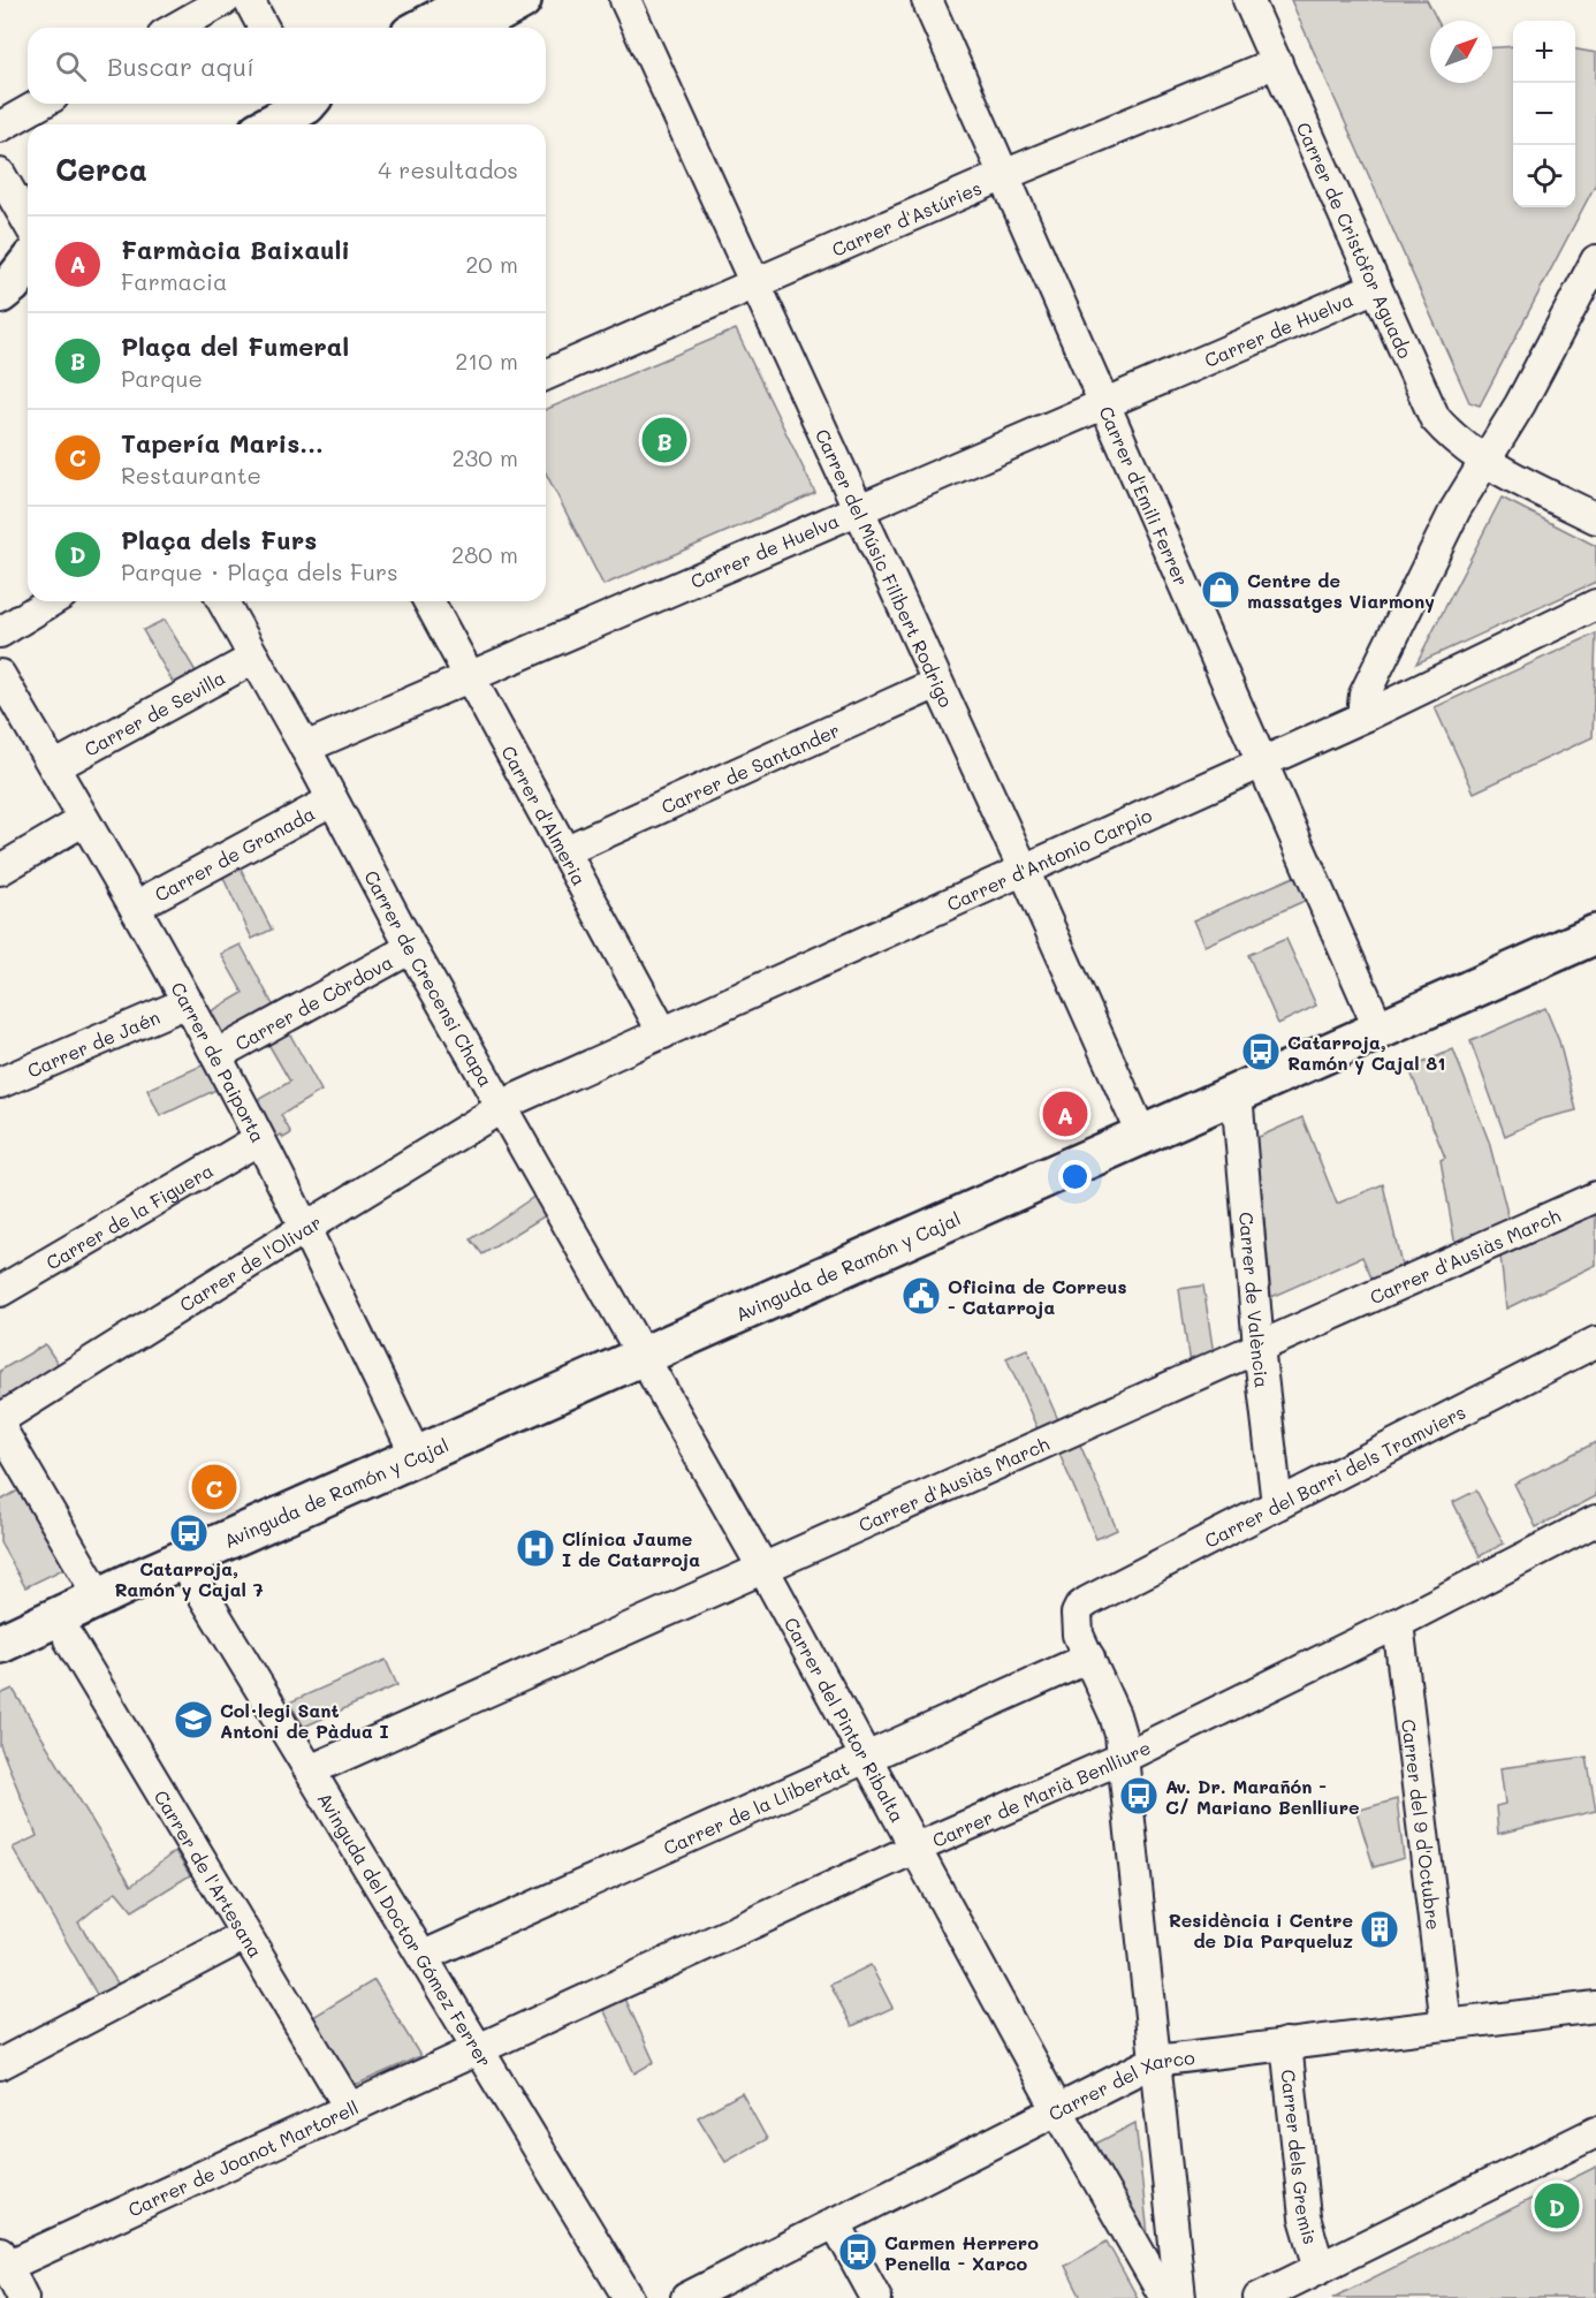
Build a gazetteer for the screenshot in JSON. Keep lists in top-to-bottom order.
{
  "streets": {
    "street": [
      "Carrer d'Astúries",
      "Carrer de Cristòfor Aguado",
      "Carrer de Huelva",
      "Carrer d'Emili Ferrer",
      "Carrer del Músic Filibert Rodrigo",
      "Carrer de Sevilla",
      "Carrer de Santander",
      "Carrer d'Almeria",
      "Carrer de Granada",
      "Carrer d'Antonio Carpio",
      "Carrer de Crecensi Chapa",
      "Carrer de Còrdova",
      "Carrer de Jaén",
      "Carrer de Paiporta",
      "Carrer de la Figuera",
      "Carrer d'Ausiàs March",
      "Carrer de l'Olivar",
      "Avinguda de Ramón y Cajal",
      "Carrer de València",
      "Carrer del Barri dels Tramviers",
      "Carrer del Pintor Ribalta",
      "Carrer de Marià Benlliure",
      "Carrer de la Llibertat",
      "Carrer del 9 d'Octubre",
      "Carrer de l'Artesana",
      "Avinguda del Doctor Gómez Ferrer",
      "Carrer del Xarco",
      "Carrer de Joanot Martorell",
      "Carrer dels Gremis"
    ]
  },
  "crossings": [
    ["Carrer d'Astúries", "Carrer de Cristòfor Aguado"],
    ["Carrer d'Astúries", "Carrer d'Emili Ferrer"],
    ["Carrer d'Astúries", "Carrer del Músic Filibert Rodrigo"],
    ["Carrer de Cristòfor Aguado", "Carrer de Huelva"],
    ["Carrer de Huelva", "Carrer d'Emili Ferrer"],
    ["Carrer de Huelva", "Carrer del Músic Filibert Rodrigo"],
    ["Carrer de Huelva", "Carrer d'Almeria"],
    ["Carrer de Huelva", "Carrer de Crecensi Chapa"],
    ["Carrer d'Emili Ferrer", "Carrer d'Antonio Carpio"],
    ["Carrer d'Emili Ferrer", "Avinguda de Ramón y Cajal"],
    ["Carrer del Músic Filibert Rodrigo", "Carrer de Santander"],
    ["Carrer del Músic Filibert Rodrigo", "Carrer d'Antonio Carpio"],
    ["Carrer del Músic Filibert Rodrigo", "Avinguda de Ramón y Cajal"],
    ["Carrer de Sevilla", "Carrer de Crecensi Chapa"],
    ["Carrer de Sevilla", "Carrer de Paiporta"],
    ["Carrer de Santander", "Carrer d'Almeria"],
    ["Carrer d'Almeria", "Carrer d'Antonio Carpio"],
    ["Carrer de Granada", "Carrer de Crecensi Chapa"],
    ["Carrer de Granada", "Carrer de Paiporta"],
    ["Carrer d'Antonio Carpio", "Carrer de Crecensi Chapa"],
    ["Carrer d'Antonio Carpio", "Carrer de l'Olivar"],
    ["Carrer de Crecensi Chapa", "Carrer de Còrdova"],
    ["Carrer de Crecensi Chapa", "Carrer de l'Olivar"],
    ["Carrer de Crecensi Chapa", "Avinguda de Ramón y Cajal"],
    ["Carrer de Crecensi Chapa", "Carrer del Pintor Ribalta"],
    ["Carrer de Còrdova", "Carrer de Paiporta"],
    ["Carrer de Jaén", "Carrer de Paiporta"],
    ["Carrer de Paiporta", "Carrer de la Figuera"],
    ["Carrer de Paiporta", "Carrer de l'Olivar"],
    ["Carrer de Paiporta", "Avinguda de Ramón y Cajal"],
    ["Carrer d'Ausiàs March", "Carrer de València"],
    ["Carrer d'Ausiàs March", "Carrer del Pintor Ribalta"],
    ["Carrer d'Ausiàs March", "Avinguda del Doctor Gómez Ferrer"],
    ["Avinguda de Ramón y Cajal", "Carrer de València"],
    ["Avinguda de Ramón y Cajal", "Carrer del Pintor Ribalta"],
    ["Avinguda de Ramón y Cajal", "Avinguda del Doctor Gómez Ferrer"],
    ["Carrer de València", "Carrer del Barri dels Tramviers"],
    ["Carrer del Barri dels Tramviers", "Carrer de la Llibertat"],
    ["Carrer del Pintor Ribalta", "Carrer de Marià Benlliure"],
    ["Carrer del Pintor Ribalta", "Carrer de la Llibertat"],
    ["Carrer del Pintor Ribalta", "Carrer del Xarco"],
    ["Carrer de Marià Benlliure", "Carrer del 9 d'Octubre"],
    ["Carrer de Marià Benlliure", "Avinguda del Doctor Gómez Ferrer"],
    ["Carrer de Marià Benlliure", "Carrer de Joanot Martorell"],
    ["Carrer de la Llibertat", "Avinguda del Doctor Gómez Ferrer"],
    ["Carrer del 9 d'Octubre", "Carrer del Xarco"],
    ["Carrer de l'Artesana", "Carrer de Joanot Martorell"],
    ["Avinguda del Doctor Gómez Ferrer", "Carrer de Joanot Martorell"],
    ["Carrer del Xarco", "Carrer dels Gremis"]
  ],
  "places": {
    "shop": ["Centre de massatges Viarmony"],
    "bus stop": [
      "Catarroja, Ramón y Cajal 81",
      "Catarroja, Ramón y Cajal 7",
      "Av. Dr. Marañón - C/ Mariano Benlliure",
      "Carmen Herrero Penella - Xarco"
    ],
    "public building": ["Oficina de Correus - Catarroja"],
    "hospital": ["Clínica Jaume I de Catarroja"],
    "school or university": ["Col·legi Sant Antoni de Pàdua I"],
    "building": ["Residència i Centre de Dia Parqueluz"]
  },
  "north": "top right",
  "page": {
    "map_buttons": ["+", "−"],
    "search": "Buscar aquí",
    "heading": ["Cerca", "4 resultados"],
    "list": [
      {
        "mark": "A",
        "name": "Farmàcia Baixauli",
        "note": "Farmacia",
        "value": "20 m"
      },
      {
        "mark": "B",
        "name": "Plaça del Fumeral",
        "note": "Parque",
        "value": "210 m"
      },
      {
        "mark": "C",
        "name": "Tapería Maris...",
        "note": "Restaurante",
        "value": "230 m"
      },
      {
        "mark": "D",
        "name": "Plaça dels Furs",
        "note": "Parque · Plaça dels Furs",
        "value": "280 m"
      }
    ],
    "pins": [
      "B",
      "A",
      "C",
      "D"
    ]
  }
}
